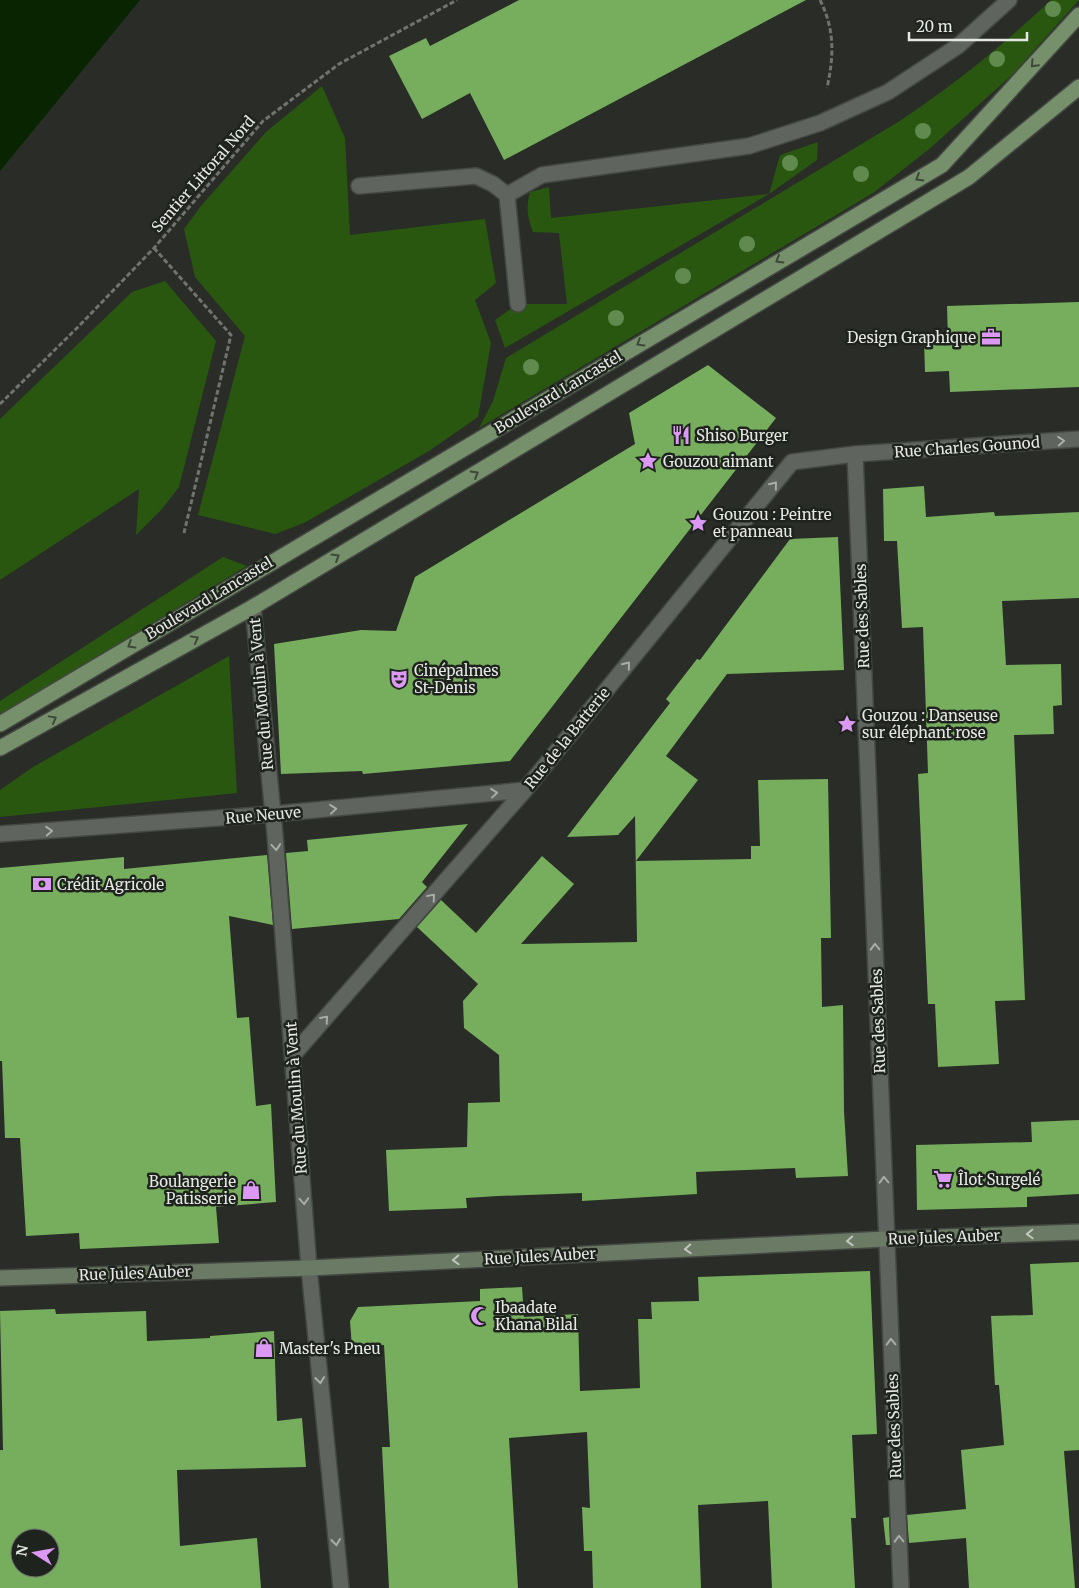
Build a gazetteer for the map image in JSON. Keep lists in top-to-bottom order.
{
  "streets": {
    "main road": ["Boulevard Lancastel"],
    "street": [
      "Rue Charles Gounod",
      "Rue des Sables",
      "Rue du Moulin à Vent",
      "Rue de la Batterie",
      "Rue Neuve",
      "Rue Jules Auber"
    ],
    "path": ["Sentier Littoral Nord"]
  },
  "crossings": [
    ["Boulevard Lancastel", "Rue du Moulin à Vent"],
    ["Rue Charles Gounod", "Rue des Sables"],
    ["Rue Charles Gounod", "Rue de la Batterie"],
    ["Rue des Sables", "Rue de la Batterie"],
    ["Rue des Sables", "Rue Jules Auber"],
    ["Rue du Moulin à Vent", "Rue de la Batterie"],
    ["Rue du Moulin à Vent", "Rue Neuve"],
    ["Rue du Moulin à Vent", "Rue Jules Auber"],
    ["Rue de la Batterie", "Rue Neuve"]
  ],
  "one_way": [
    "Rue Charles Gounod",
    "Rue des Sables",
    "Rue du Moulin à Vent",
    "Rue de la Batterie",
    "Rue Neuve",
    "Rue Jules Auber"
  ],
  "places": {
    "office": ["Design Graphique"],
    "restaurant": ["Shiso Burger"],
    "place": ["Gouzou aimant", "Gouzou : Peintre et panneau", "Gouzou : Danseuse sur éléphant rose"],
    "theatre": ["Cinépalmes St-Denis"],
    "bank": ["Crédit Agricole"],
    "supermarket": ["Îlot Surgelé"],
    "shop": ["Boulangerie Patisserie", "Master's Pneu"],
    "mosque": ["Ibaadate Khana Bilal"]
  },
  "scale_bar": "20 m",
  "north": "left"
}
